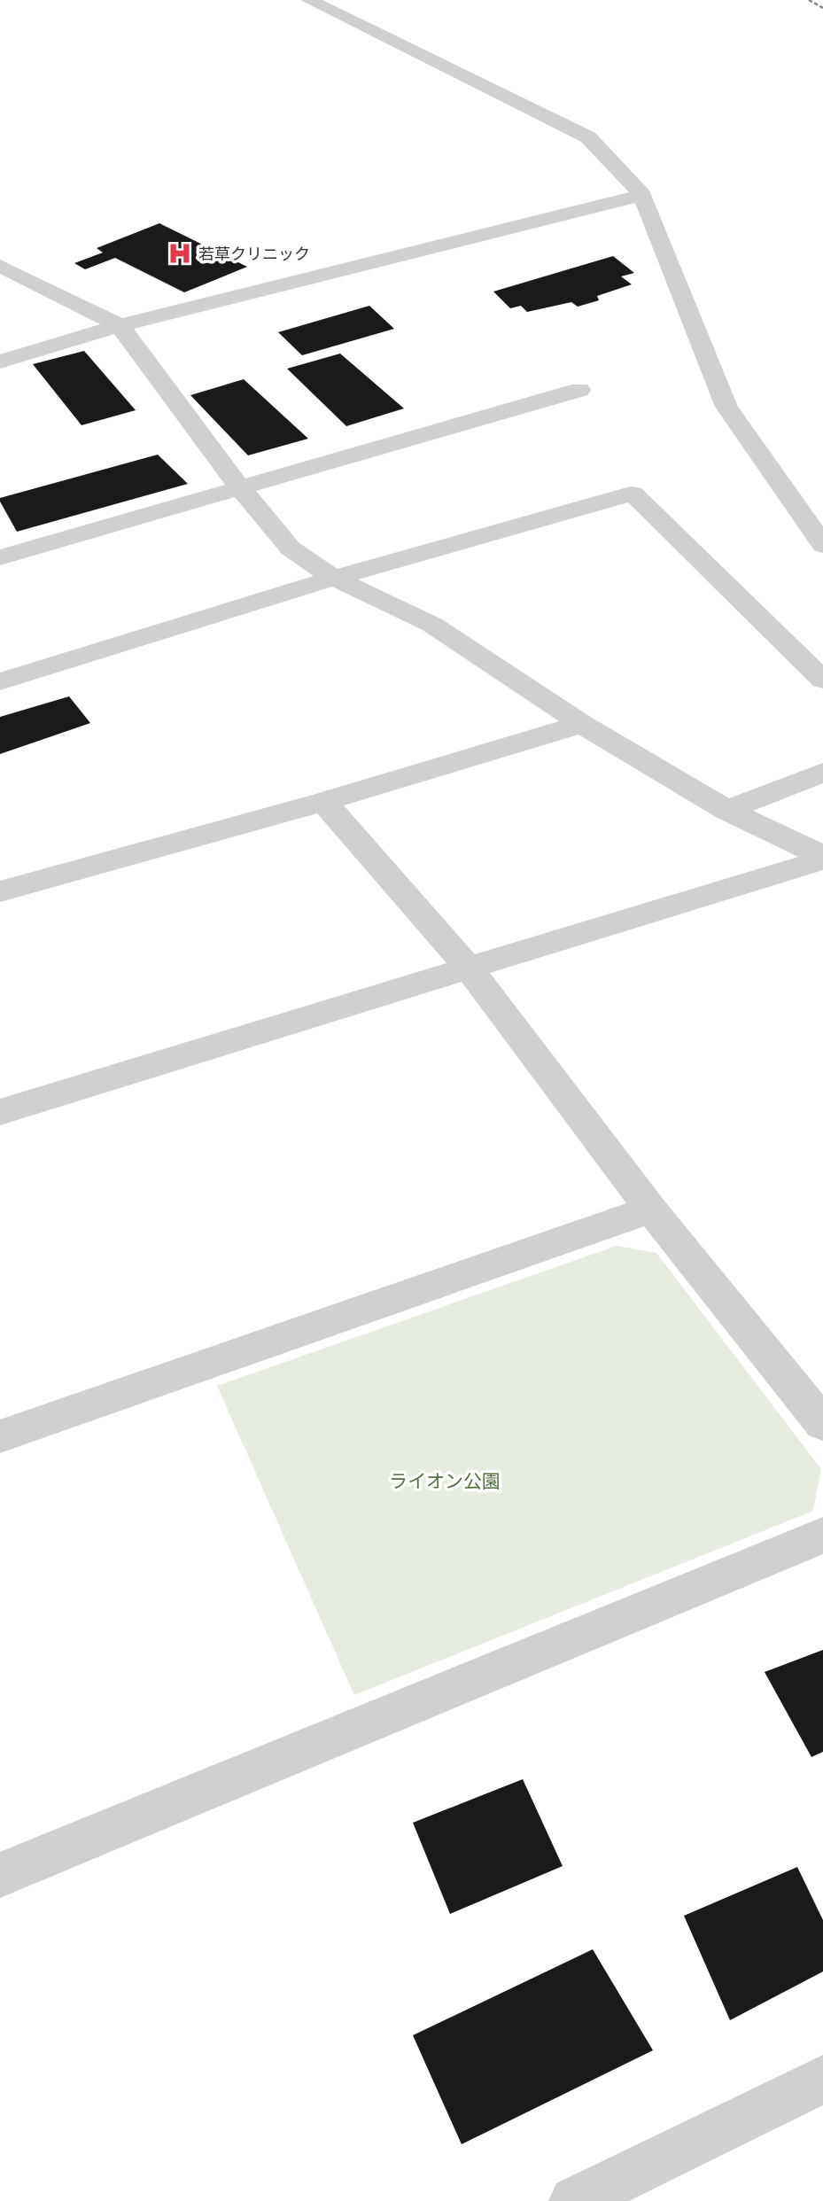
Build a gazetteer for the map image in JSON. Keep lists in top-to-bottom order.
{
  "parks": ["ライオン公園"],
  "places": {
    "hospital": ["若草クリニック"]
  }
}
